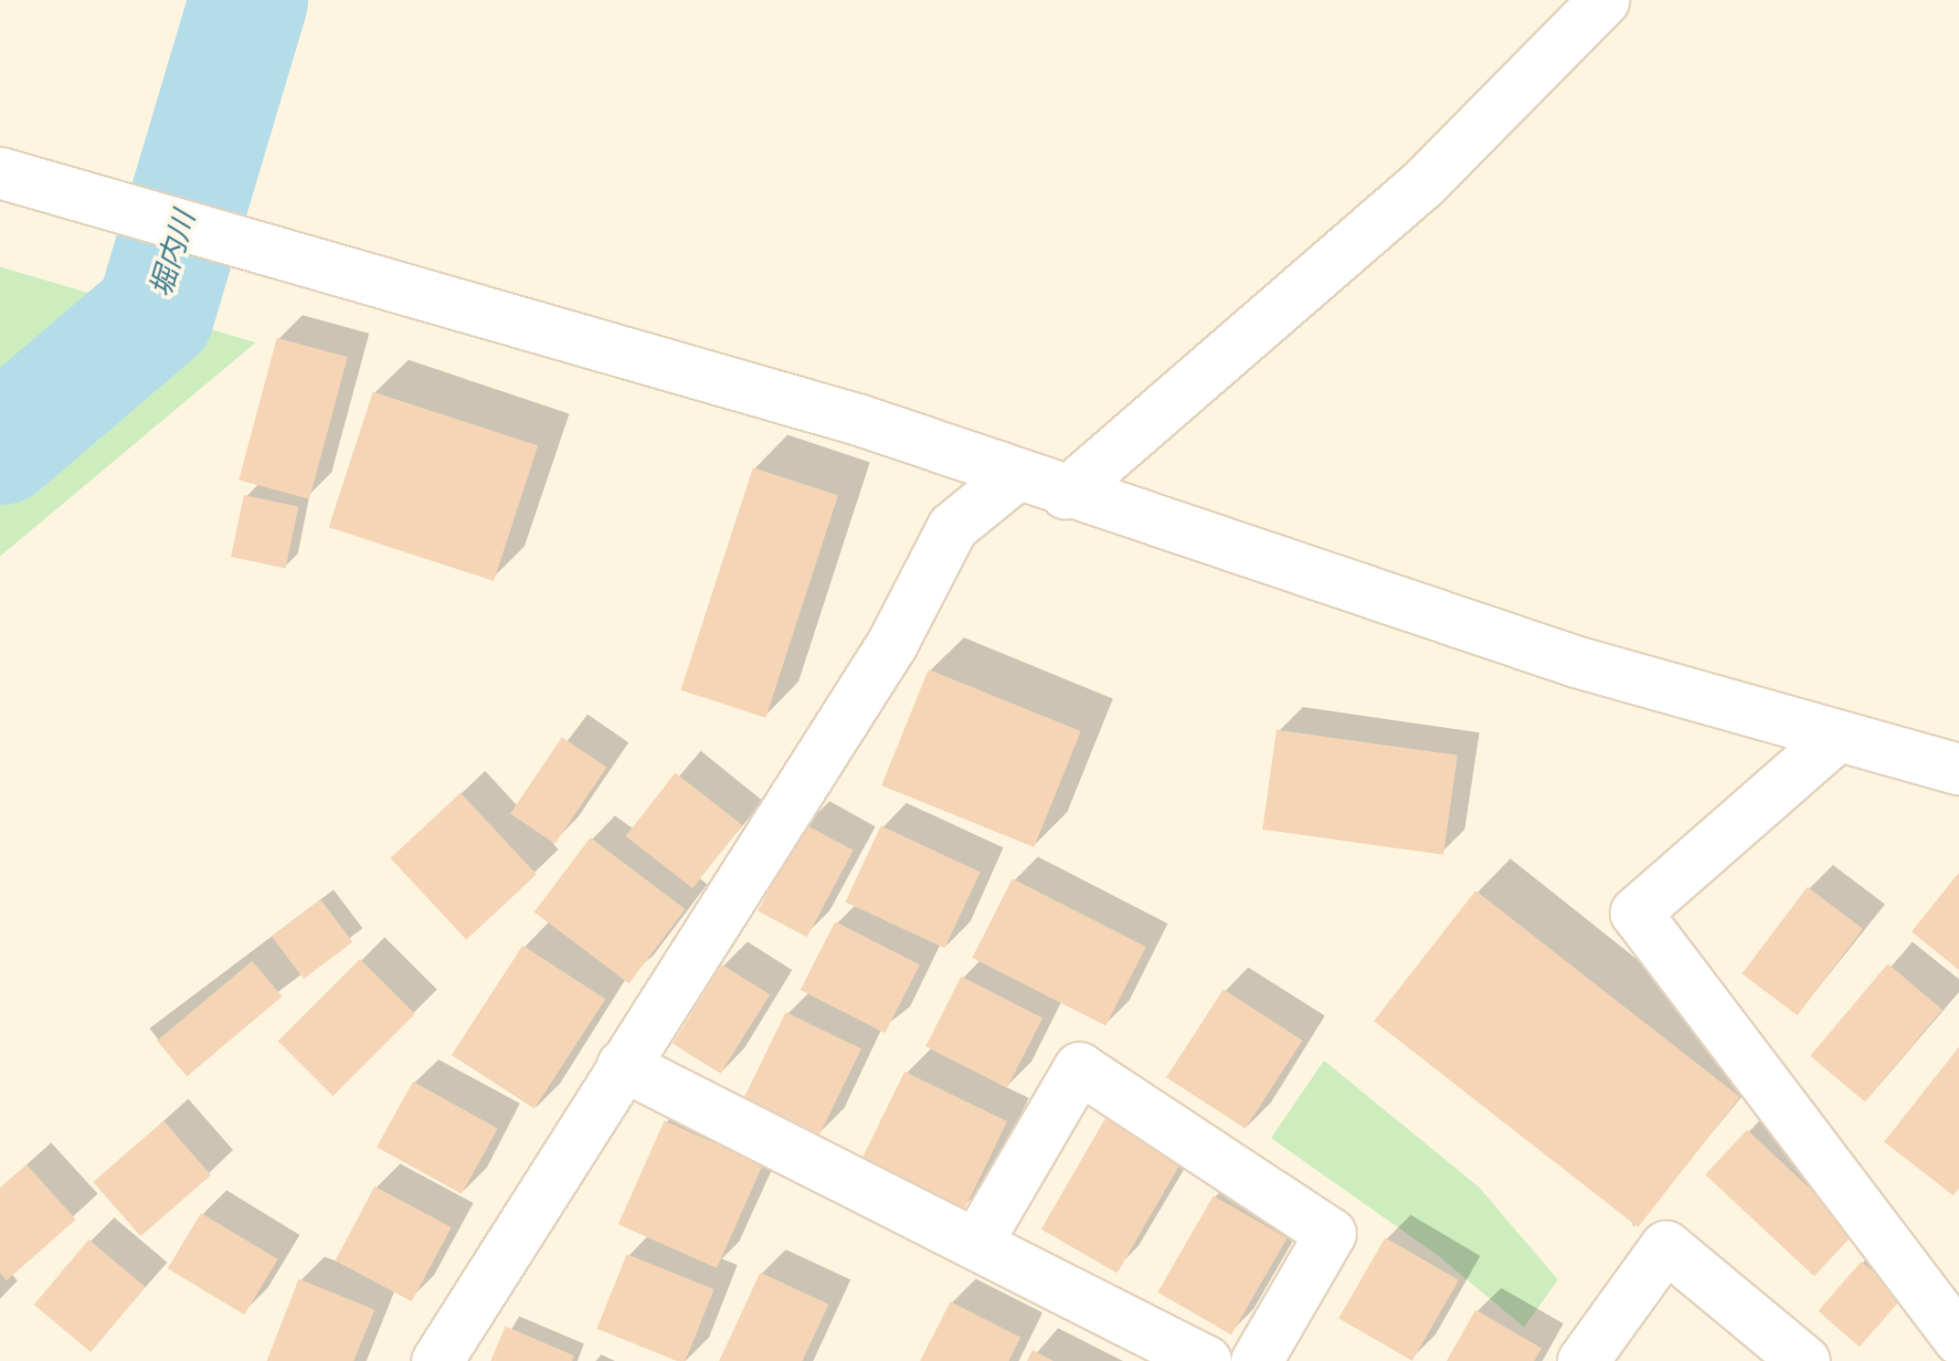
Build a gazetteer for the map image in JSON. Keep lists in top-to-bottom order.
{
  "water": ["堀内川"]
}
